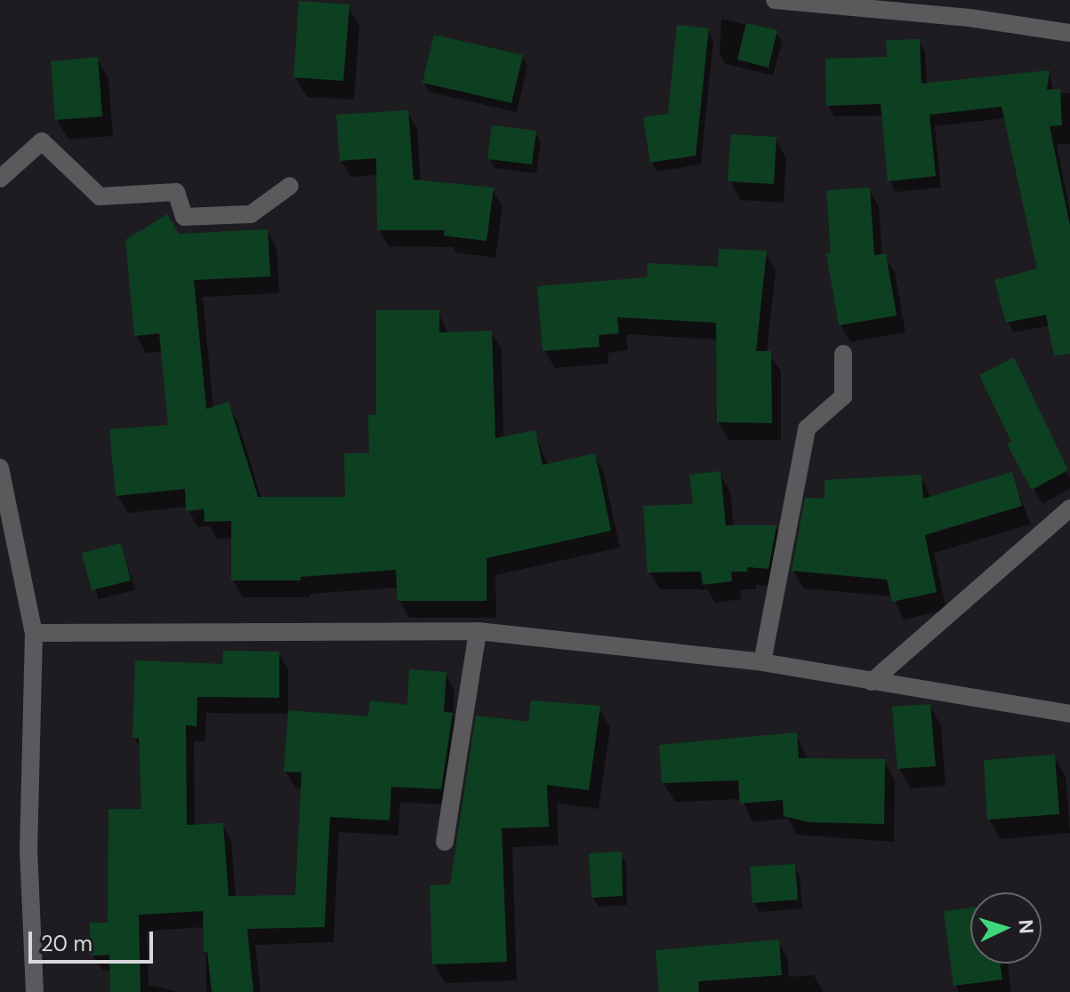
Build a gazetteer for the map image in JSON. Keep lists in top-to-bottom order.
{
  "scale_bar": "20 m",
  "north": "right"
}
